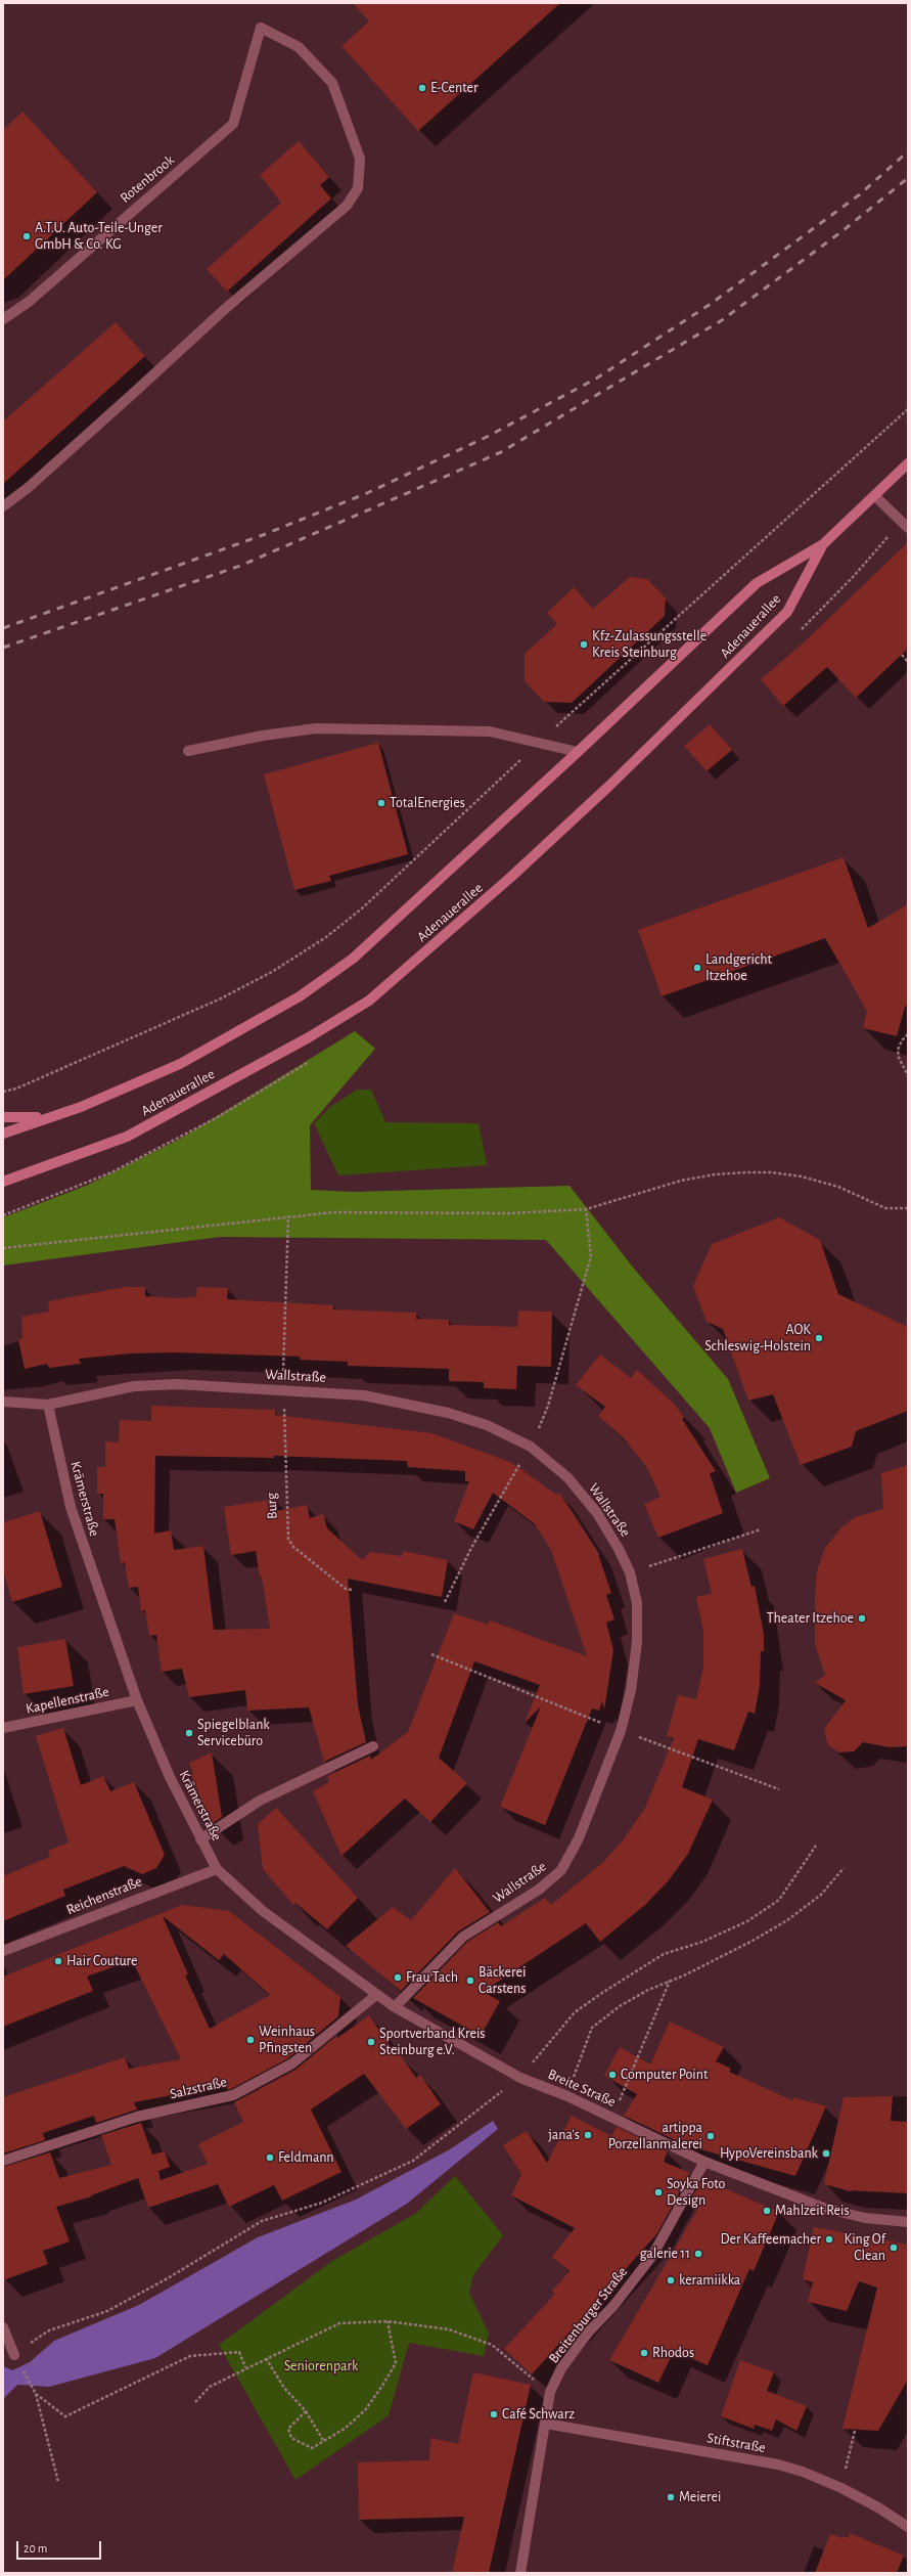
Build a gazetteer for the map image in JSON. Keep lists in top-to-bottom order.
{
  "streets": {
    "main road": ["Adenauerallee"],
    "street": [
      "Rotenbrook",
      "Wallstraße",
      "Krämerstraße",
      "Kapellenstraße",
      "Reichenstraße",
      "Salzstraße",
      "Breite Straße",
      "Breitenburger Straße",
      "Stiftstraße"
    ],
    "path": ["Burg"]
  },
  "crossings": [
    ["Wallstraße", "Krämerstraße"],
    ["Wallstraße", "Burg"],
    ["Krämerstraße", "Kapellenstraße"],
    ["Krämerstraße", "Reichenstraße"],
    ["Krämerstraße", "Salzstraße"],
    ["Krämerstraße", "Breite Straße"],
    ["Breite Straße", "Breitenburger Straße"],
    ["Breitenburger Straße", "Stiftstraße"]
  ],
  "parks": ["Seniorenpark"],
  "places": [
    "E-Center",
    "A.T.U. Auto-Teile-Unger GmbH & Co. KG",
    "Kfz-Zulassungsstelle Kreis Steinburg",
    "TotalEnergies",
    "Landgericht Itzehoe",
    "AOK Schleswig-Holstein",
    "Theater Itzehoe",
    "Spiegelblank Servicebüro",
    "Hair Couture",
    "Frau Tach",
    "Bäckerei Carstens",
    "Weinhaus Pfingsten",
    "Sportverband Kreis Steinburg e.V.",
    "Computer Point",
    "jana's",
    "artippa Porzellanmalerei",
    "HypoVereinsbank",
    "Feldmann",
    "Soyka Foto Design",
    "Mahlzeit Reis",
    "Der Kaffeemacher",
    "King Of Clean",
    "galerie 11",
    "keramiikka",
    "Rhodos",
    "Café Schwarz",
    "Meierei"
  ],
  "scale_bar": "20 m"
}
